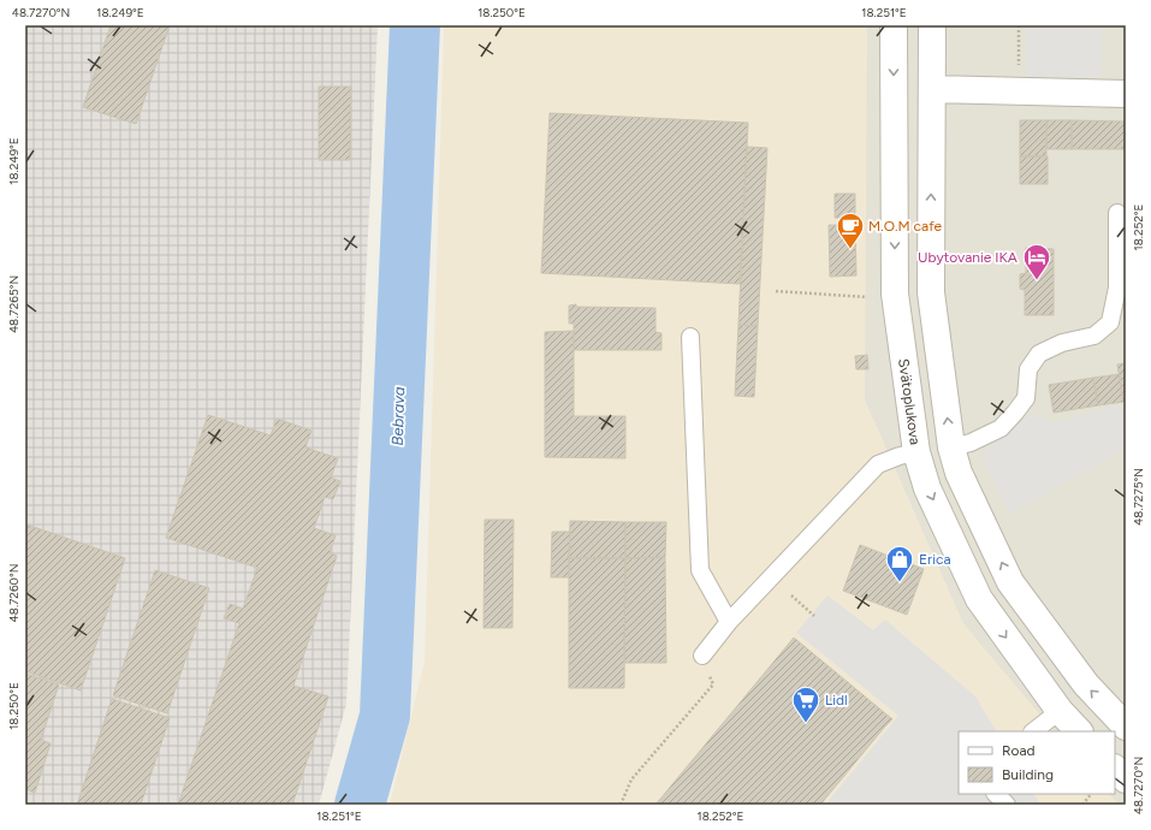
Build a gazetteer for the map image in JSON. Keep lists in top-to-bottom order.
{
  "streets": {
    "street": ["Svätoplukova"]
  },
  "water": ["Bebrava"],
  "places": {
    "cafe": ["M.O.M cafe"],
    "hotel": ["Ubytovanie IKA"],
    "shop": ["Erica"],
    "supermarket": ["Lidl"]
  },
  "legend": ["Road", "Building"],
  "coordinates": [
    "48.7270°N",
    "18.249°E",
    "18.250°E",
    "18.251°E",
    "18.252°E",
    "48.7265°N",
    "48.7275°N",
    "48.7260°N"
  ]
}
